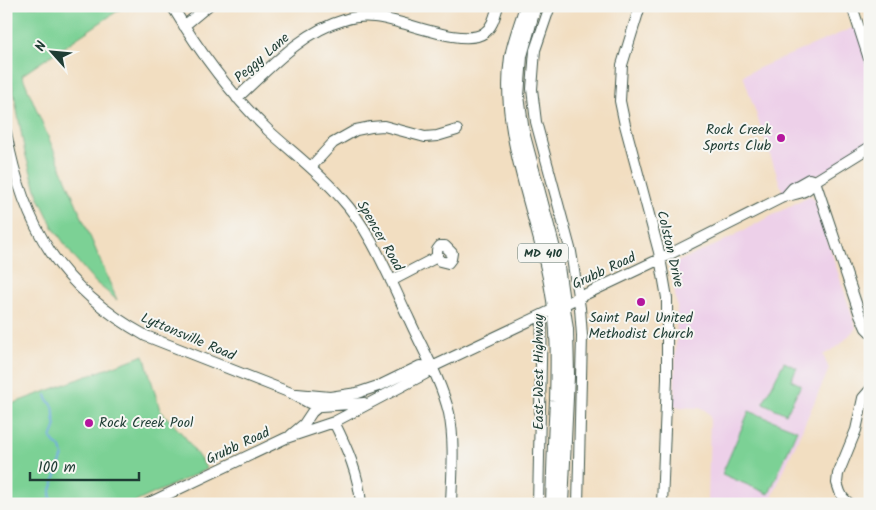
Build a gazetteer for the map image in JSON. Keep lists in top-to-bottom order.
{
  "streets": {
    "main road": ["MD 410", "East-West Highway"],
    "street": [
      "Peggy Lane",
      "Spencer Road",
      "Colston Drive",
      "Grubb Road",
      "Lyttonsville Road"
    ]
  },
  "crossings": [
    ["Peggy Lane", "Spencer Road"],
    ["Spencer Road", "Grubb Road"],
    ["Colston Drive", "Grubb Road"],
    ["Grubb Road", "Lyttonsville Road"],
    ["Grubb Road", "East-West Highway"]
  ],
  "places": ["Rock Creek Sports Club", "Saint Paul United Methodist Church", "Rock Creek Pool"],
  "scale_bar": "100 m",
  "north": "top left"
}
